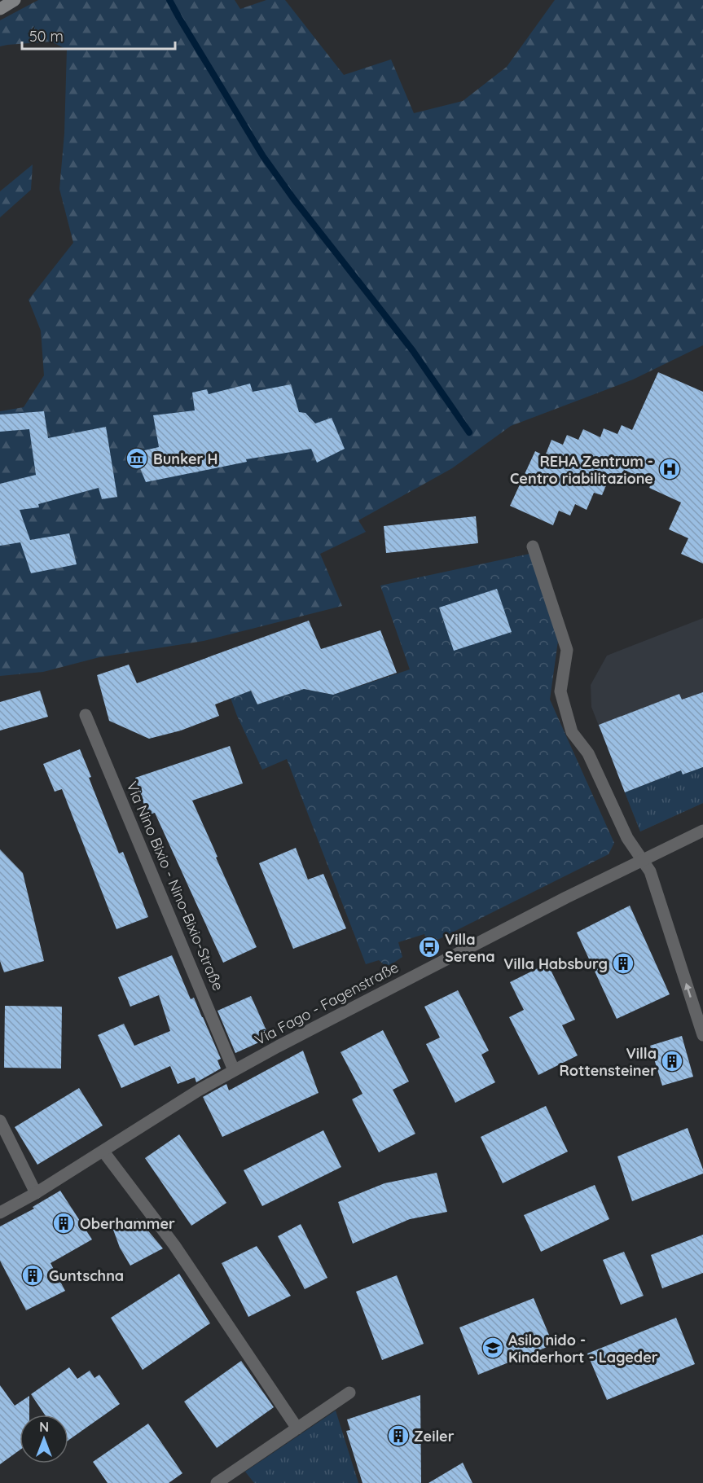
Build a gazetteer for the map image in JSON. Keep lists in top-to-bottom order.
{
  "streets": {
    "street": ["Via Nino Bixio - Nino-Bixio-Straße", "Via Fago - Fagenstraße"]
  },
  "crossings": [
    ["Via Nino Bixio - Nino-Bixio-Straße", "Via Fago - Fagenstraße"]
  ],
  "places": {
    "museum": ["Bunker H"],
    "hospital": ["REHA Zentrum - Centro riabilitazione"],
    "bus stop": ["Villa Serena"],
    "building": [
      "Villa Habsburg",
      "Villa Rottensteiner",
      "Oberhammer",
      "Guntschna",
      "Zeiler"
    ],
    "school or university": ["Asilo nido - Kinderhort - Lageder"]
  },
  "scale_bar": "50 m",
  "north": "top"
}
